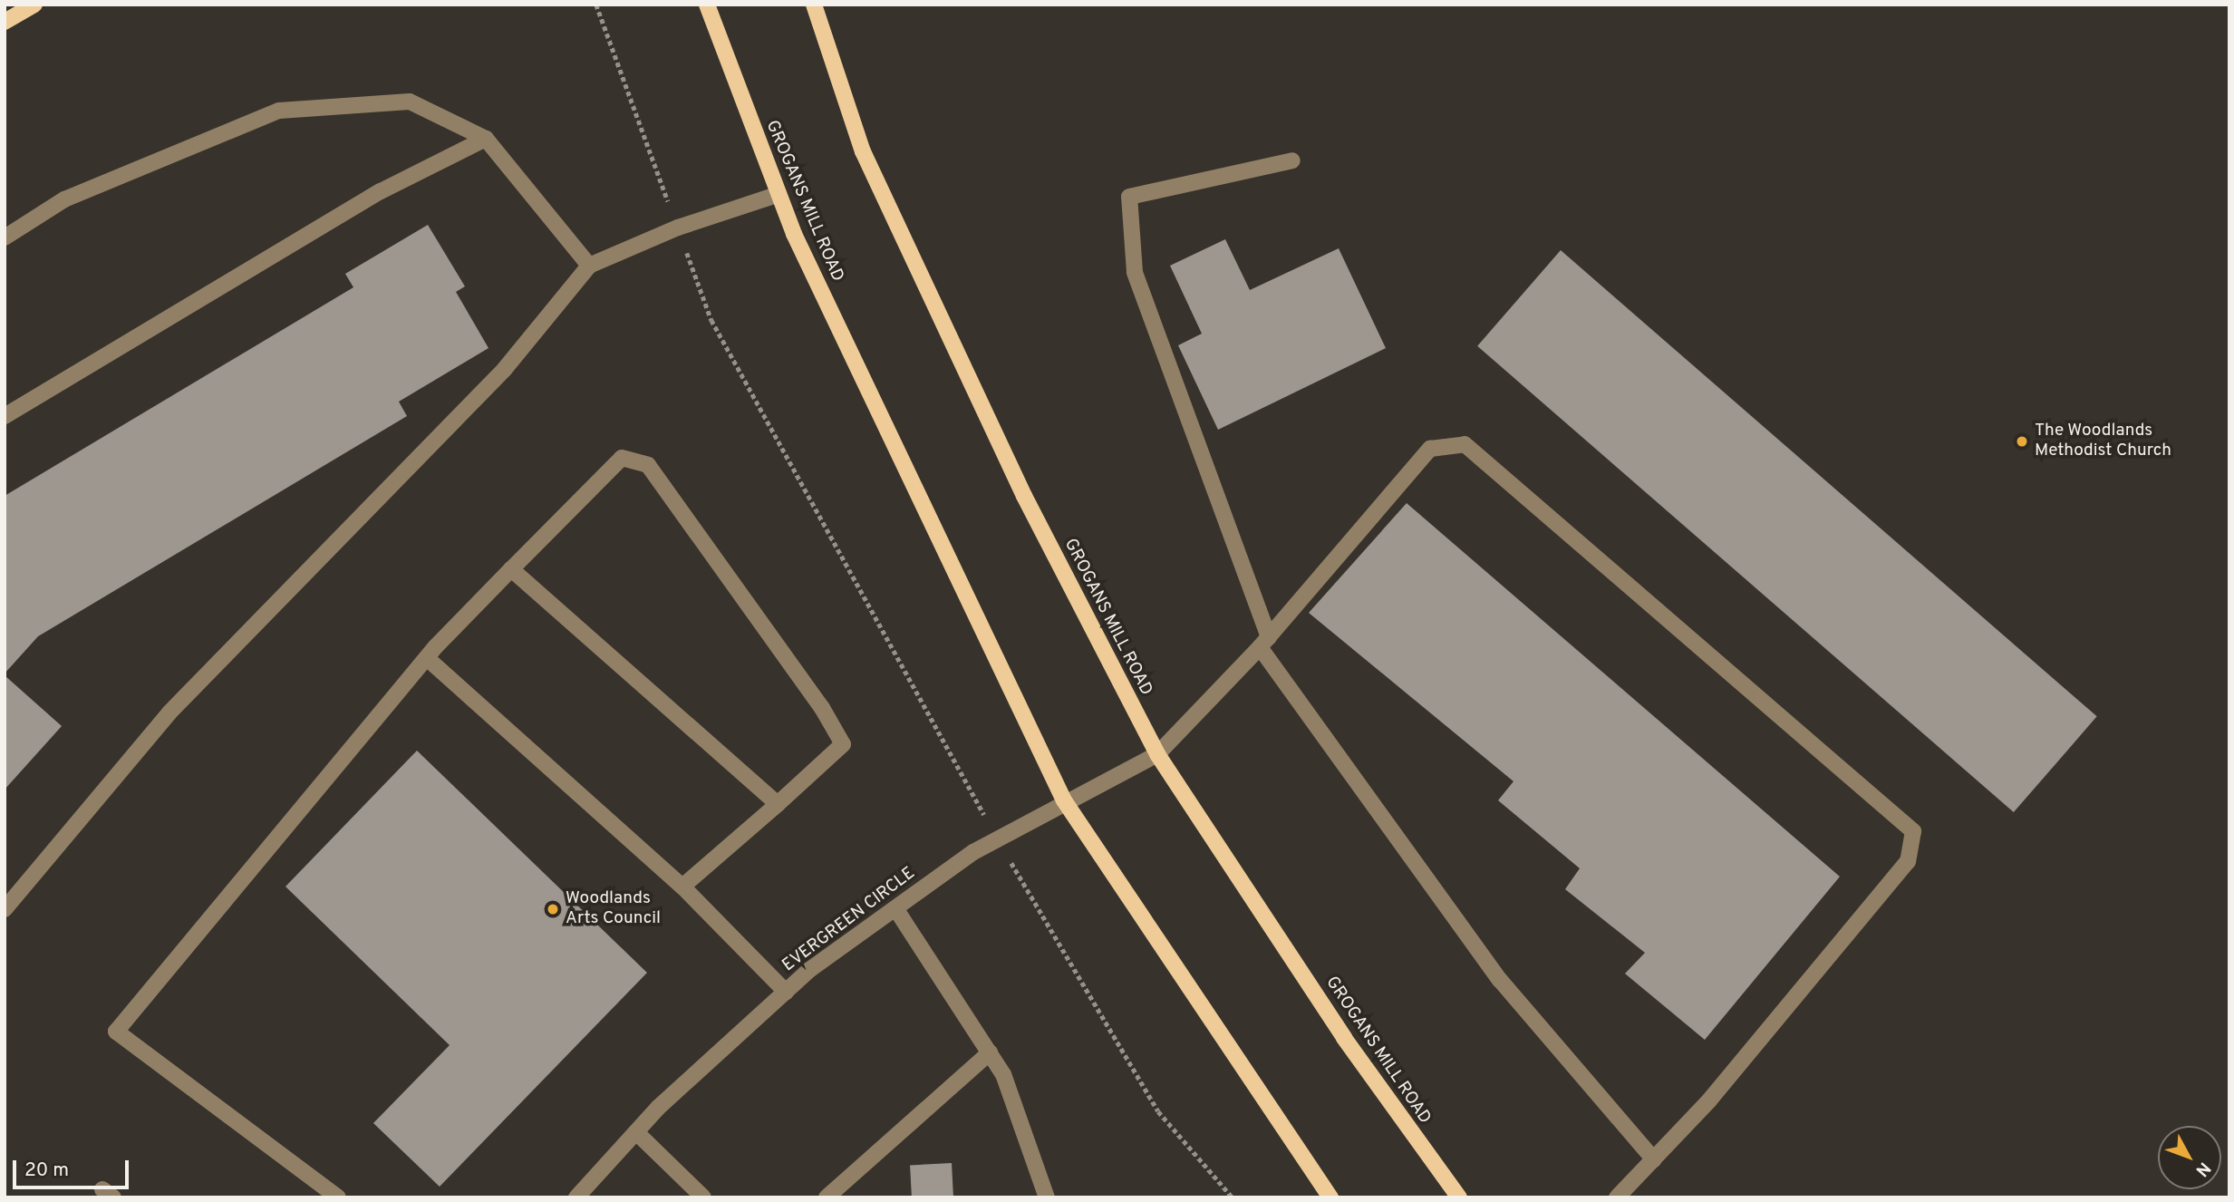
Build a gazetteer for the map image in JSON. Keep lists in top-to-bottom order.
{
  "streets": {
    "main road": ["GROGANS MILL ROAD"],
    "street": ["EVERGREEN CIRCLE"]
  },
  "crossings": [
    ["GROGANS MILL ROAD", "EVERGREEN CIRCLE"]
  ],
  "places": ["The Woodlands Methodist Church", "Woodlands Arts Council"],
  "scale_bar": "20 m",
  "north": "bottom right"
}
